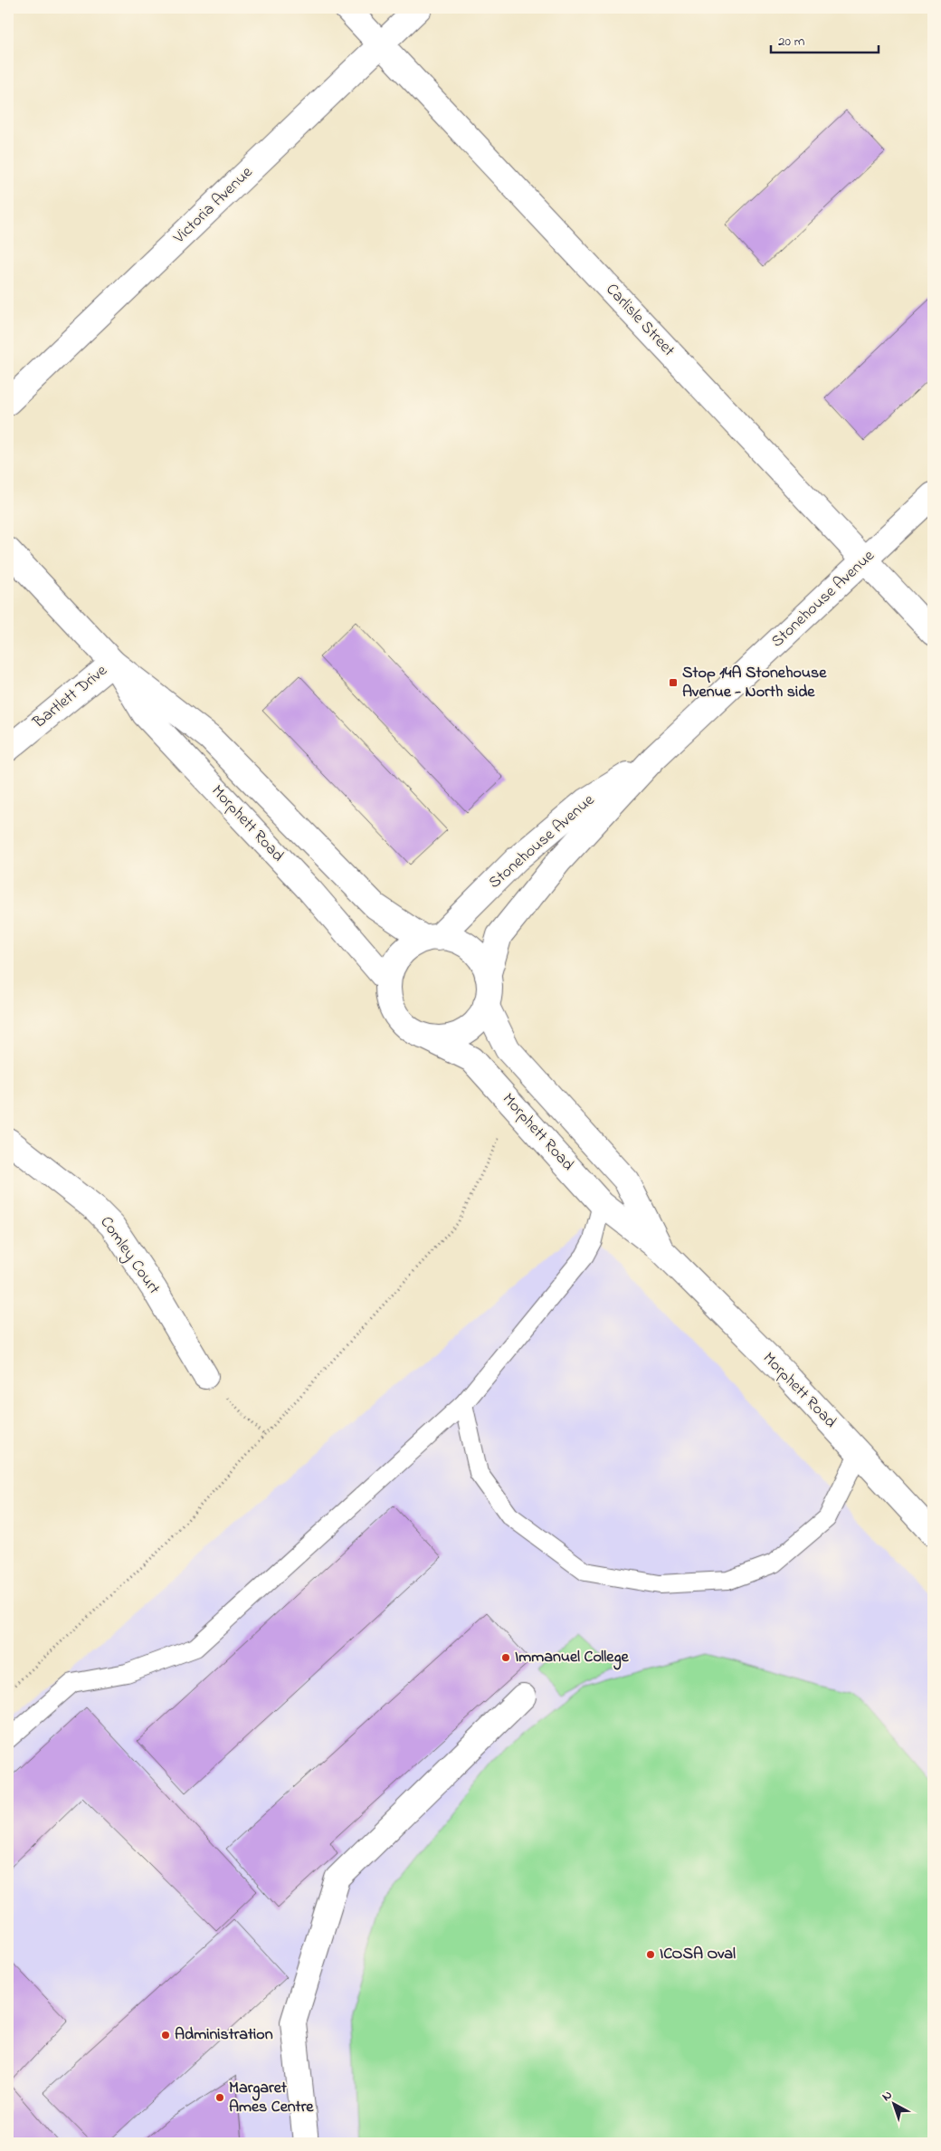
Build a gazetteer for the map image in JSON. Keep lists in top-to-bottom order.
{
  "streets": {
    "street": [
      "Victoria Avenue",
      "Carlisle Street",
      "Stonehouse Avenue",
      "Bartlett Drive",
      "Morphett Road",
      "Comley Court"
    ]
  },
  "crossings": [
    ["Victoria Avenue", "Carlisle Street"],
    ["Carlisle Street", "Stonehouse Avenue"],
    ["Stonehouse Avenue", "Morphett Road"],
    ["Bartlett Drive", "Morphett Road"]
  ],
  "places": {
    "transit": ["Stop 14A Stonehouse Avenue - North side"],
    "other": [
      "Immanuel College",
      "ICOSA Oval",
      "Administration",
      "Margaret Ames Centre"
    ]
  },
  "scale_bar": "20 m",
  "north": "top left"
}
